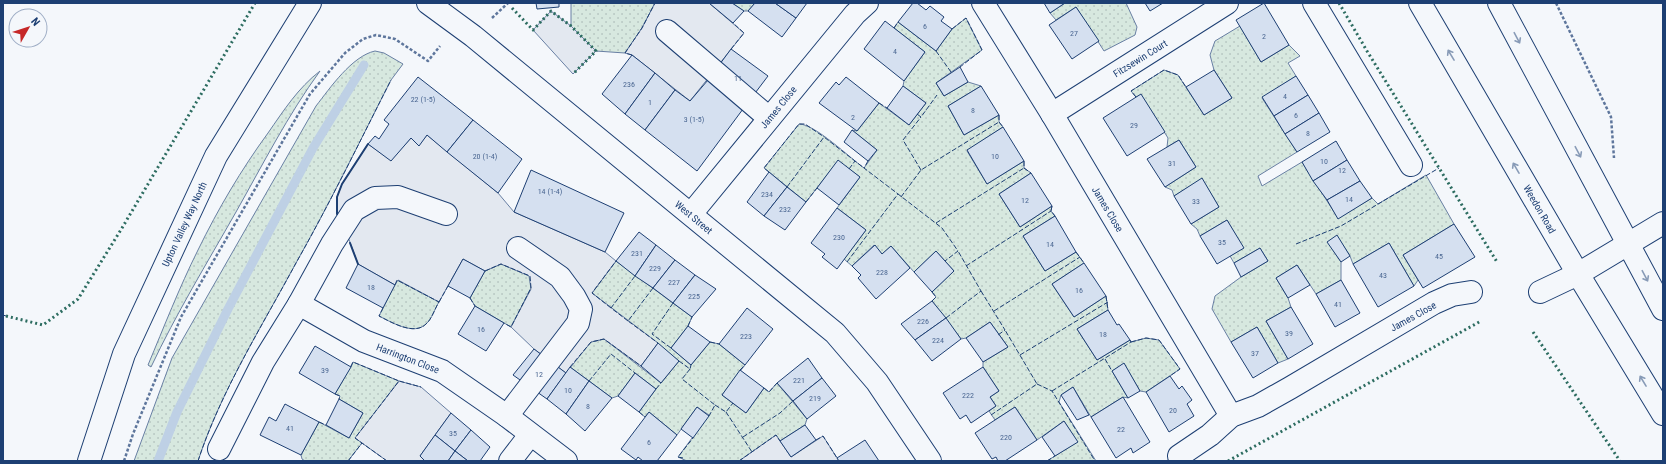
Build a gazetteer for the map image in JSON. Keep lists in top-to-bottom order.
{
  "streets": {
    "main road": [
      "Fitzsewin Court",
      "James Close",
      "Weedon Road",
      "West Street",
      "Upton Valley Way North",
      "Harrington Close"
    ]
  },
  "crossings": [
    ["Fitzsewin Court", "James Close"],
    ["James Close", "West Street"]
  ],
  "house_numbers": [
    "6",
    "27",
    "2",
    "4",
    "11",
    "236",
    "4",
    "22 (1-5)",
    "1",
    "8",
    "6",
    "2",
    "3 (1-5)",
    "29",
    "8",
    "20 (1-4)",
    "10",
    "10",
    "31",
    "12",
    "14 (1-4)",
    "234",
    "14",
    "12",
    "33",
    "232",
    "230",
    "35",
    "14",
    "231",
    "45",
    "229",
    "228",
    "43",
    "227",
    "18",
    "16",
    "225",
    "41",
    "226",
    "16",
    "39",
    "18",
    "223",
    "224",
    "37",
    "39",
    "12",
    "221",
    "10",
    "222",
    "219",
    "8",
    "20",
    "41",
    "22",
    "35",
    "220",
    "6"
  ],
  "north": "top right"
}
